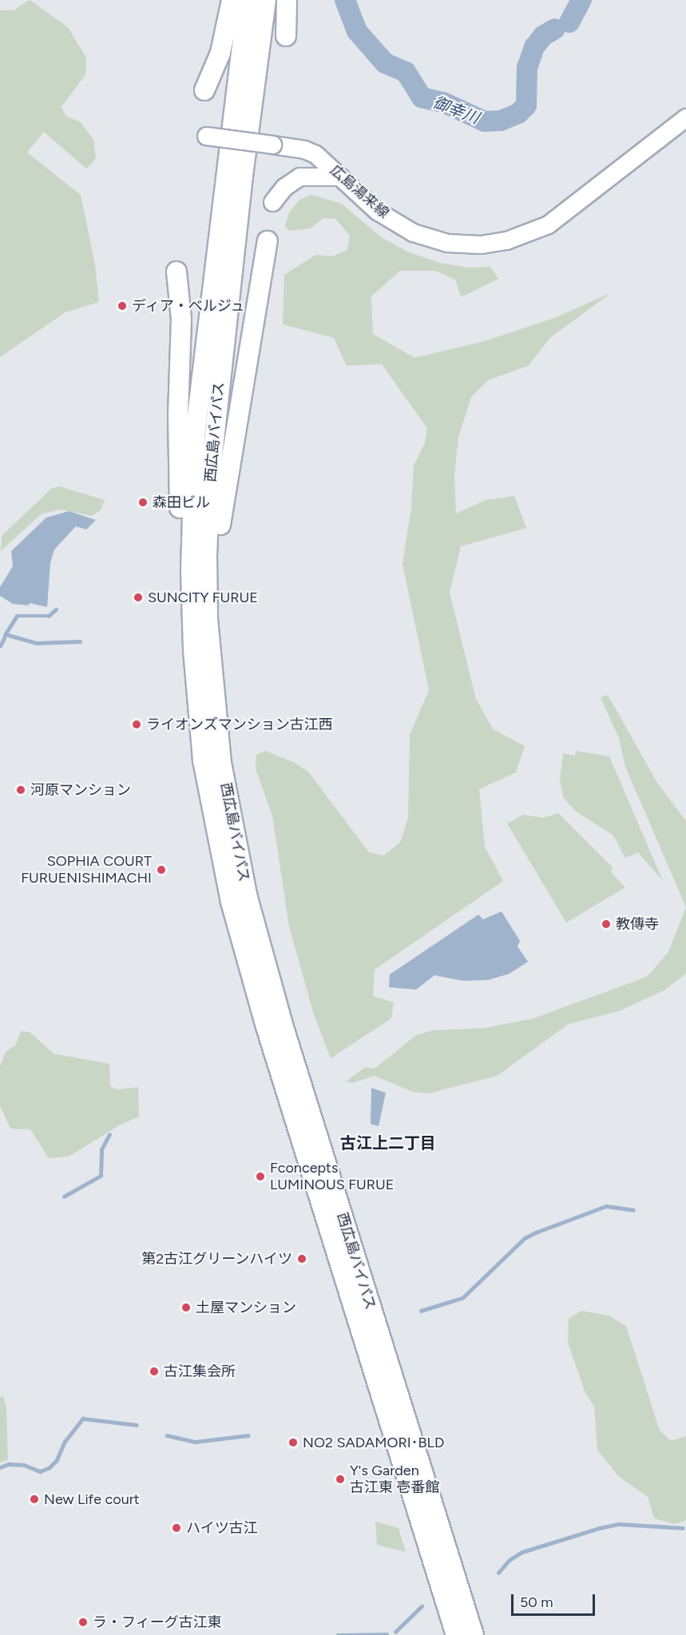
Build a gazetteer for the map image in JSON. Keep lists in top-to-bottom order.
{
  "streets": {
    "highway": ["西広島バイパス"],
    "main road": ["広島湯来線"]
  },
  "districts": ["古江上二丁目"],
  "water": ["御幸川"],
  "places": [
    "ディア・ベルジュ",
    "森田ビル",
    "SUNCITY FURUE",
    "ライオンズマンション古江西",
    "河原マンション",
    "SOPHIA COURT FURUENISHIMACHI",
    "教傳寺",
    "Fconcepts LUMINOUS FURUE",
    "第2古江グリーンハイツ",
    "土屋マンション",
    "古江集会所",
    "NO2 SADAMORI･BLD",
    "Y's Garden 古江東 壱番館",
    "New Life court",
    "ハイツ古江",
    "ラ・フィーグ古江東"
  ],
  "scale_bar": "50 m"
}
